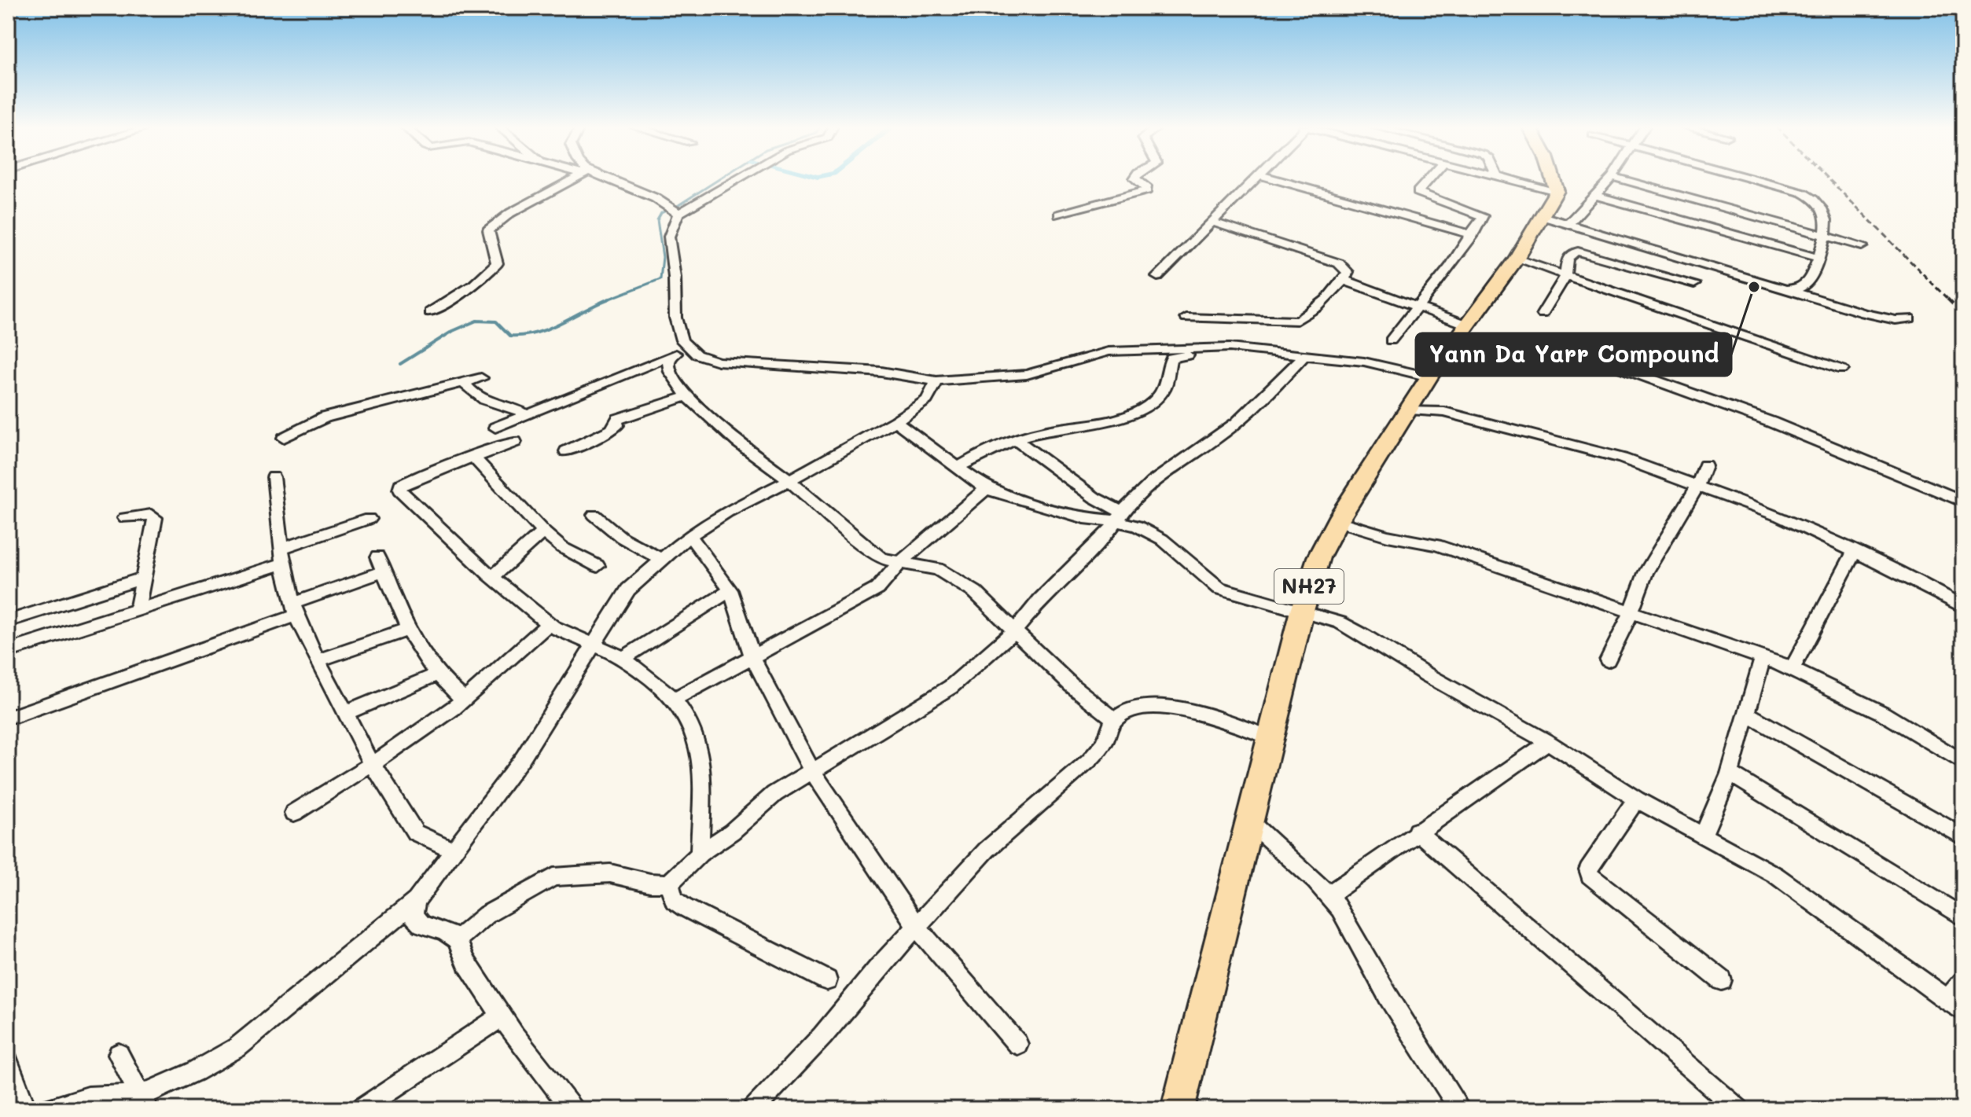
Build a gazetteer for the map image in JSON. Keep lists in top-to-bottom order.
{
  "streets": {
    "highway": ["NH27"]
  },
  "places": ["Yann Da Yarr Compound"]
}
